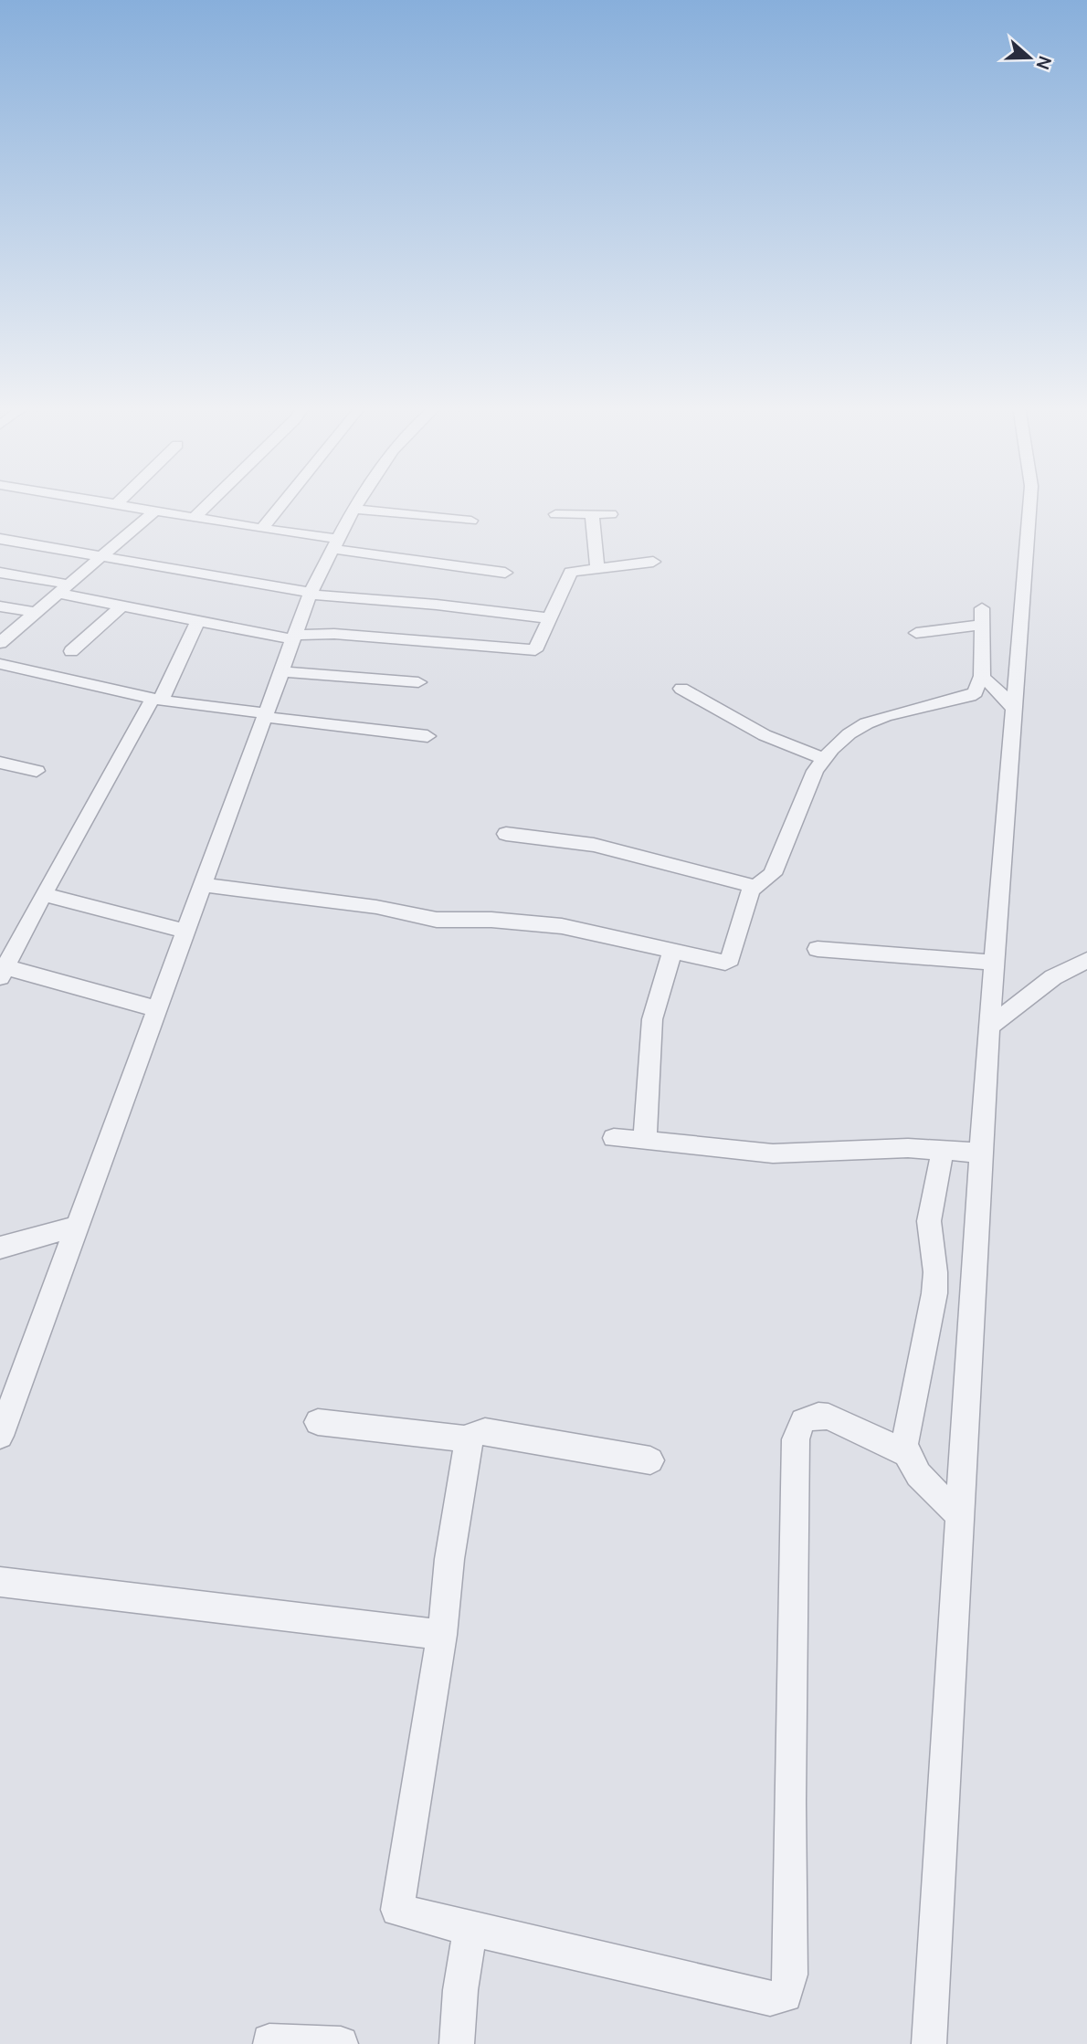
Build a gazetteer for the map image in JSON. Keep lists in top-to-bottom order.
{
  "north": "right"
}
